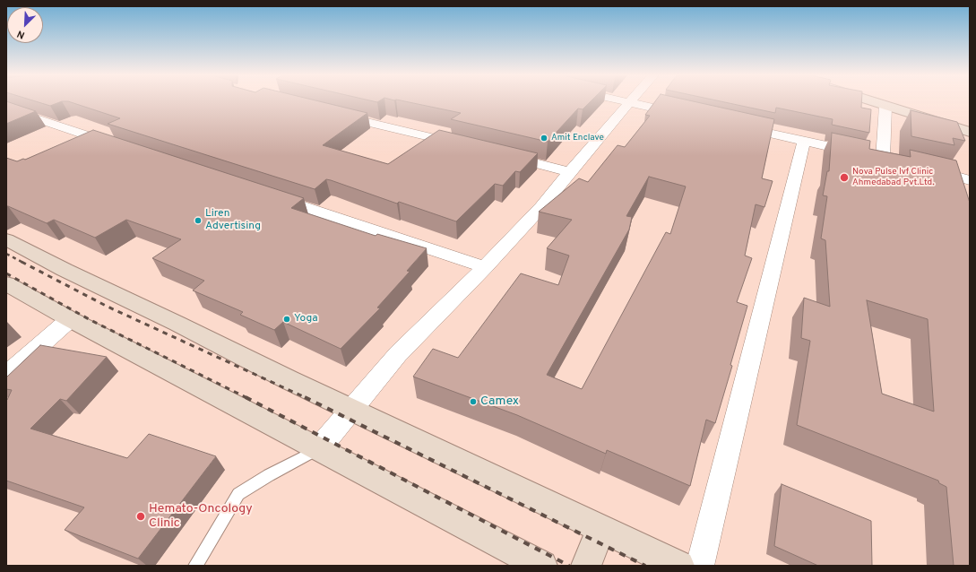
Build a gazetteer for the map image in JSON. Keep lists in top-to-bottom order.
{
  "places": [
    "Amit Enclave",
    "Nova Pulse Ivf Clinic Ahmedabad Pvt.Ltd.",
    "Liren Advertising",
    "Yoga",
    "Camex",
    "Hemato-Oncology Clinic"
  ],
  "north": "bottom left"
}
